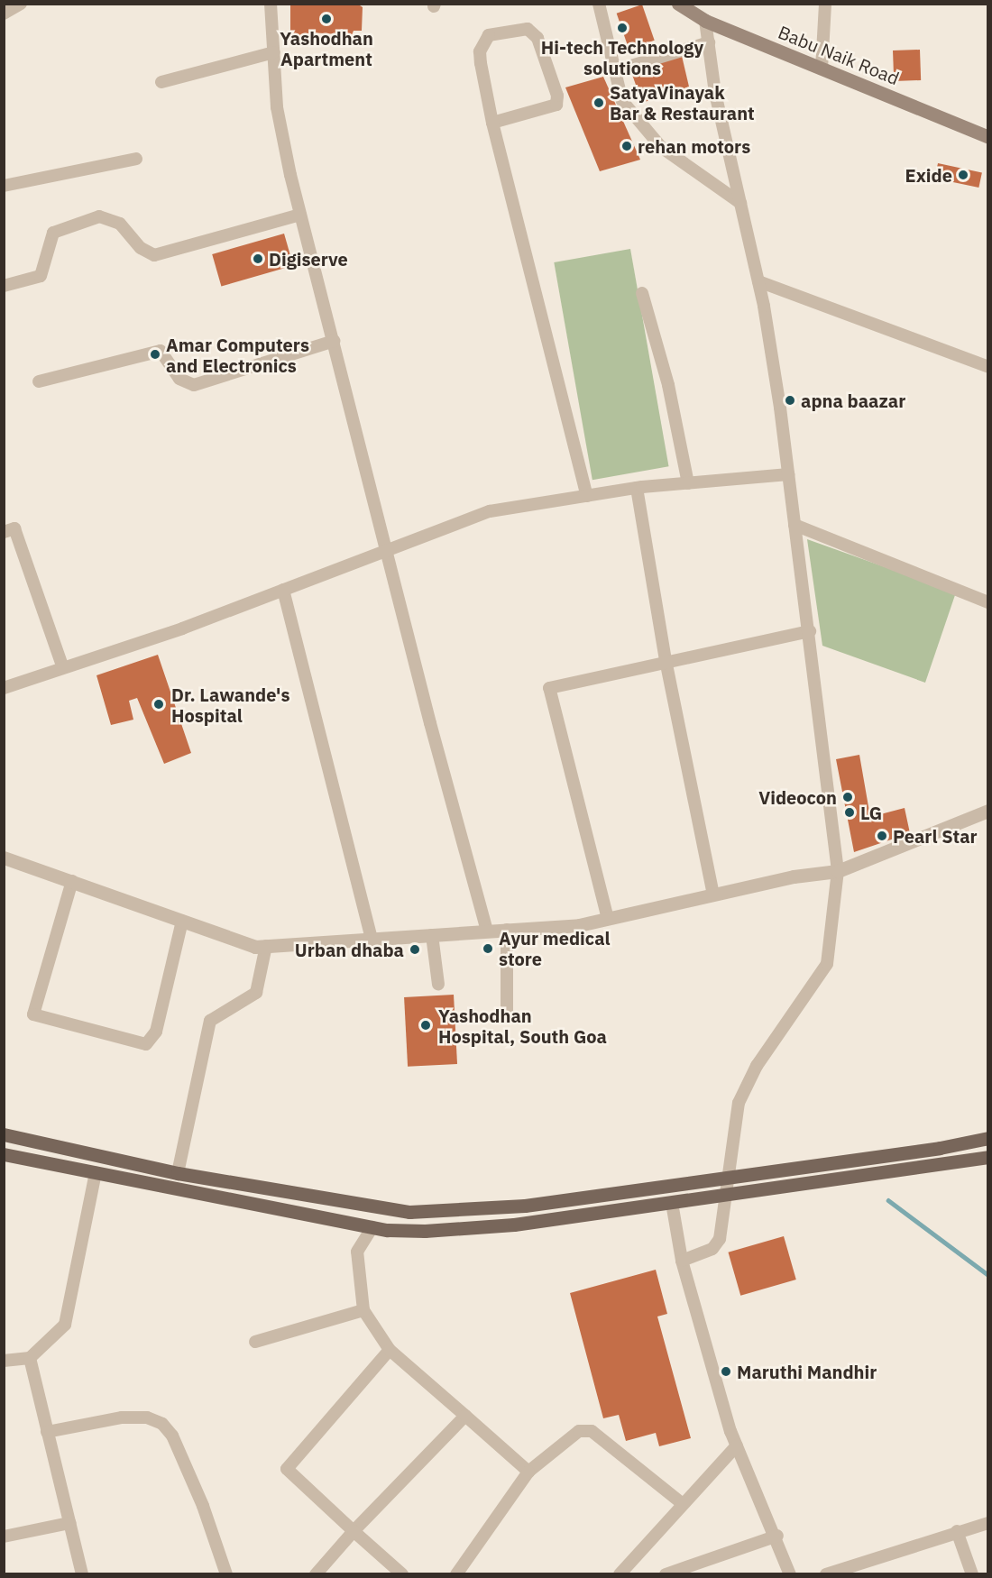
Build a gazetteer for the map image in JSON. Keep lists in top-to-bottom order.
{
  "streets": {
    "main road": ["Babu Naik Road"]
  },
  "places": [
    "Yashodhan Apartment",
    "Hi-tech Technology solutions",
    "SatyaVinayak Bar & Restaurant",
    "rehan motors",
    "Exide",
    "Digiserve",
    "Amar Computers and Electronics",
    "apna baazar",
    "Dr. Lawande's Hospital",
    "Videocon",
    "LG",
    "Pearl Star",
    "Ayur medical store",
    "Urban dhaba",
    "Yashodhan Hospital, South Goa",
    "Maruthi Mandhir"
  ]
}
